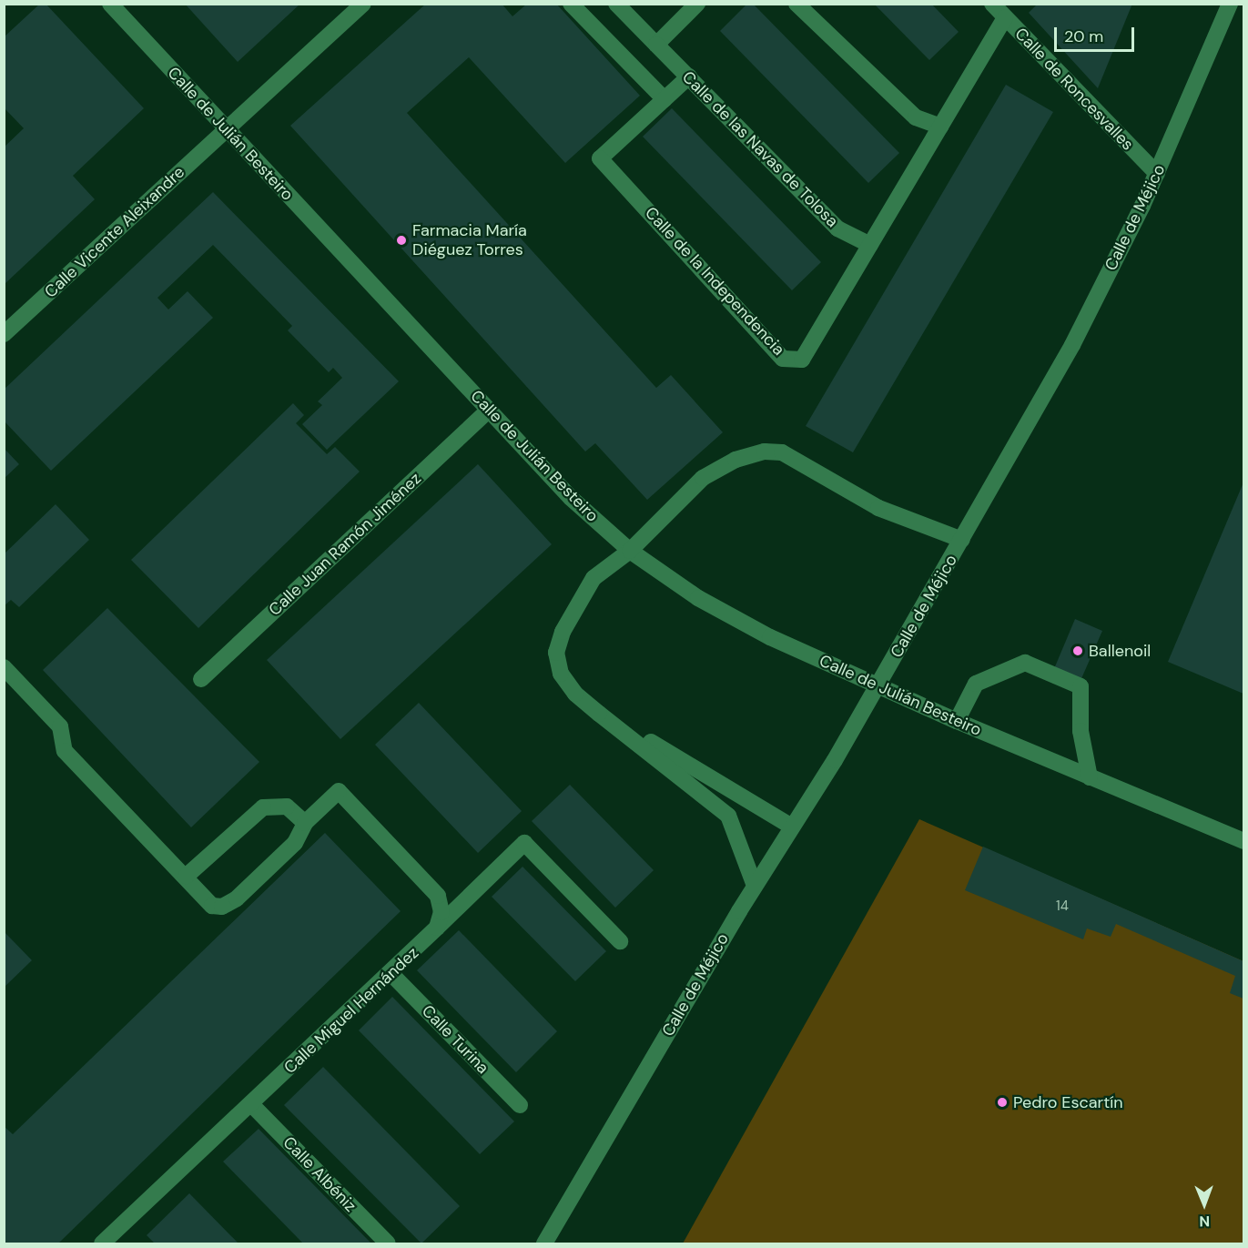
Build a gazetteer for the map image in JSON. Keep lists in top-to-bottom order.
{
  "streets": {
    "street": [
      "Calle de Roncesvalles",
      "Calle de Julián Besteiro",
      "Calle de las Navas de Tolosa",
      "Calle de Méjico",
      "Calle Vicente Aleixandre",
      "Calle de la Independencia",
      "Calle Juan Ramón Jiménez",
      "Calle Miguel Hernández",
      "Calle Turina",
      "Calle Albéniz"
    ]
  },
  "crossings": [
    ["Calle de Roncesvalles", "Calle de Méjico"],
    ["Calle de Roncesvalles", "Calle de la Independencia"],
    ["Calle de Julián Besteiro", "Calle Vicente Aleixandre"],
    ["Calle de Julián Besteiro", "Calle Juan Ramón Jiménez"],
    ["Calle de las Navas de Tolosa", "Calle de la Independencia"],
    ["Calle Miguel Hernández", "Calle Turina"],
    ["Calle Miguel Hernández", "Calle Albéniz"]
  ],
  "places": ["Farmacia María Diéguez Torres", "Ballenoil", "Pedro Escartín"],
  "house_numbers": ["14"],
  "scale_bar": "20 m",
  "north": "bottom"
}
